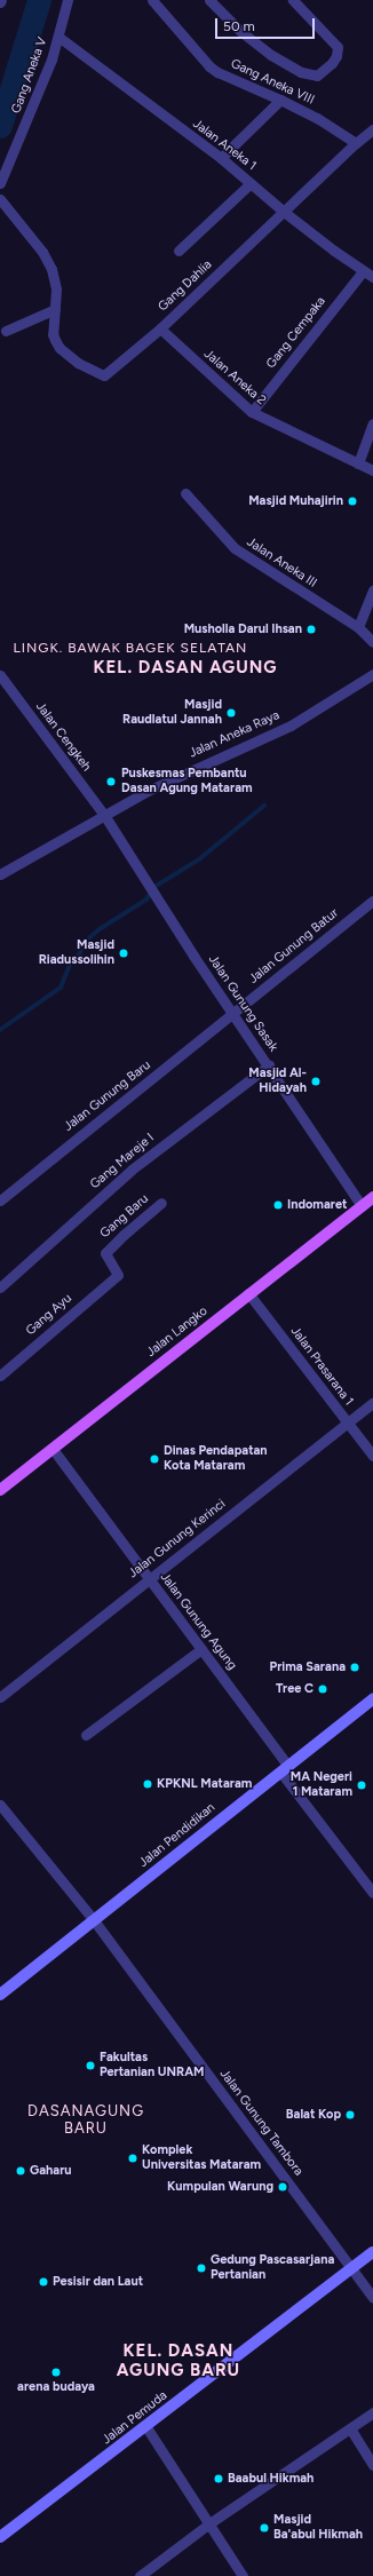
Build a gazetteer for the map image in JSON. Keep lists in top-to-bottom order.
{
  "streets": {
    "main road": ["Jalan Langko"],
    "street": [
      "Gang Aneka V",
      "Gang Aneka VIII",
      "Jalan Aneka 1",
      "Gang Dahlia",
      "Gang Cempaka",
      "Jalan Aneka 2",
      "Jalan Aneka III",
      "Jalan Aneka Raya",
      "Jalan Cengkeh",
      "Jalan Gunung Batur",
      "Jalan Gunung Sasak",
      "Jalan Gunung Baru",
      "Gang Mareje I",
      "Gang Baru",
      "Gang Ayu",
      "Jalan Prasarana 1",
      "Jalan Gunung Kerinci",
      "Jalan Gunung Agung",
      "Jalan Pendidikan",
      "Jalan Gunung Tambora",
      "Jalan Pemuda"
    ]
  },
  "crossings": [
    ["Gang Aneka V", "Jalan Aneka 1"],
    ["Gang Aneka VIII", "Gang Dahlia"],
    ["Jalan Aneka 1", "Gang Dahlia"],
    ["Jalan Aneka 1", "Gang Cempaka"],
    ["Gang Dahlia", "Jalan Aneka 2"],
    ["Gang Cempaka", "Jalan Aneka 2"],
    ["Jalan Aneka Raya", "Jalan Cengkeh"],
    ["Jalan Aneka Raya", "Jalan Gunung Sasak"],
    ["Jalan Cengkeh", "Jalan Gunung Sasak"],
    ["Jalan Gunung Batur", "Jalan Gunung Sasak"],
    ["Jalan Gunung Batur", "Jalan Gunung Baru"],
    ["Jalan Gunung Sasak", "Jalan Gunung Baru"],
    ["Jalan Gunung Sasak", "Gang Mareje I"],
    ["Jalan Gunung Sasak", "Jalan Langko"],
    ["Gang Baru", "Gang Ayu"],
    ["Jalan Langko", "Jalan Prasarana 1"],
    ["Jalan Langko", "Jalan Gunung Agung"],
    ["Jalan Prasarana 1", "Jalan Gunung Kerinci"],
    ["Jalan Gunung Kerinci", "Jalan Gunung Agung"],
    ["Jalan Gunung Agung", "Jalan Pendidikan"],
    ["Jalan Pendidikan", "Jalan Gunung Tambora"],
    ["Jalan Gunung Tambora", "Jalan Pemuda"]
  ],
  "districts": [
    "LINGK. BAWAK BAGEK SELATAN",
    "KEL. DASAN AGUNG",
    "DASANAGUNG BARU",
    "KEL. DASAN AGUNG BARU"
  ],
  "places": [
    "Masjid Muhajirin",
    "Musholla Darul Ihsan",
    "Masjid Raudlatul Jannah",
    "Puskesmas Pembantu Dasan Agung Mataram",
    "Masjid Riadussolihin",
    "Masjid Al- Hidayah",
    "Indomaret",
    "Dinas Pendapatan Kota Mataram",
    "Prima Sarana",
    "Tree C",
    "KPKNL Mataram",
    "MA Negeri 1 Mataram",
    "Fakultas Pertanian UNRAM",
    "Balat Kop",
    "Komplek Universitas Mataram",
    "Gaharu",
    "Kumpulan Warung",
    "Gedung Pascasarjana Pertanian",
    "Pesisir dan Laut",
    "arena budaya",
    "Baabul Hikmah",
    "Masjid Ba'abul Hikmah"
  ],
  "scale_bar": "50 m"
}
